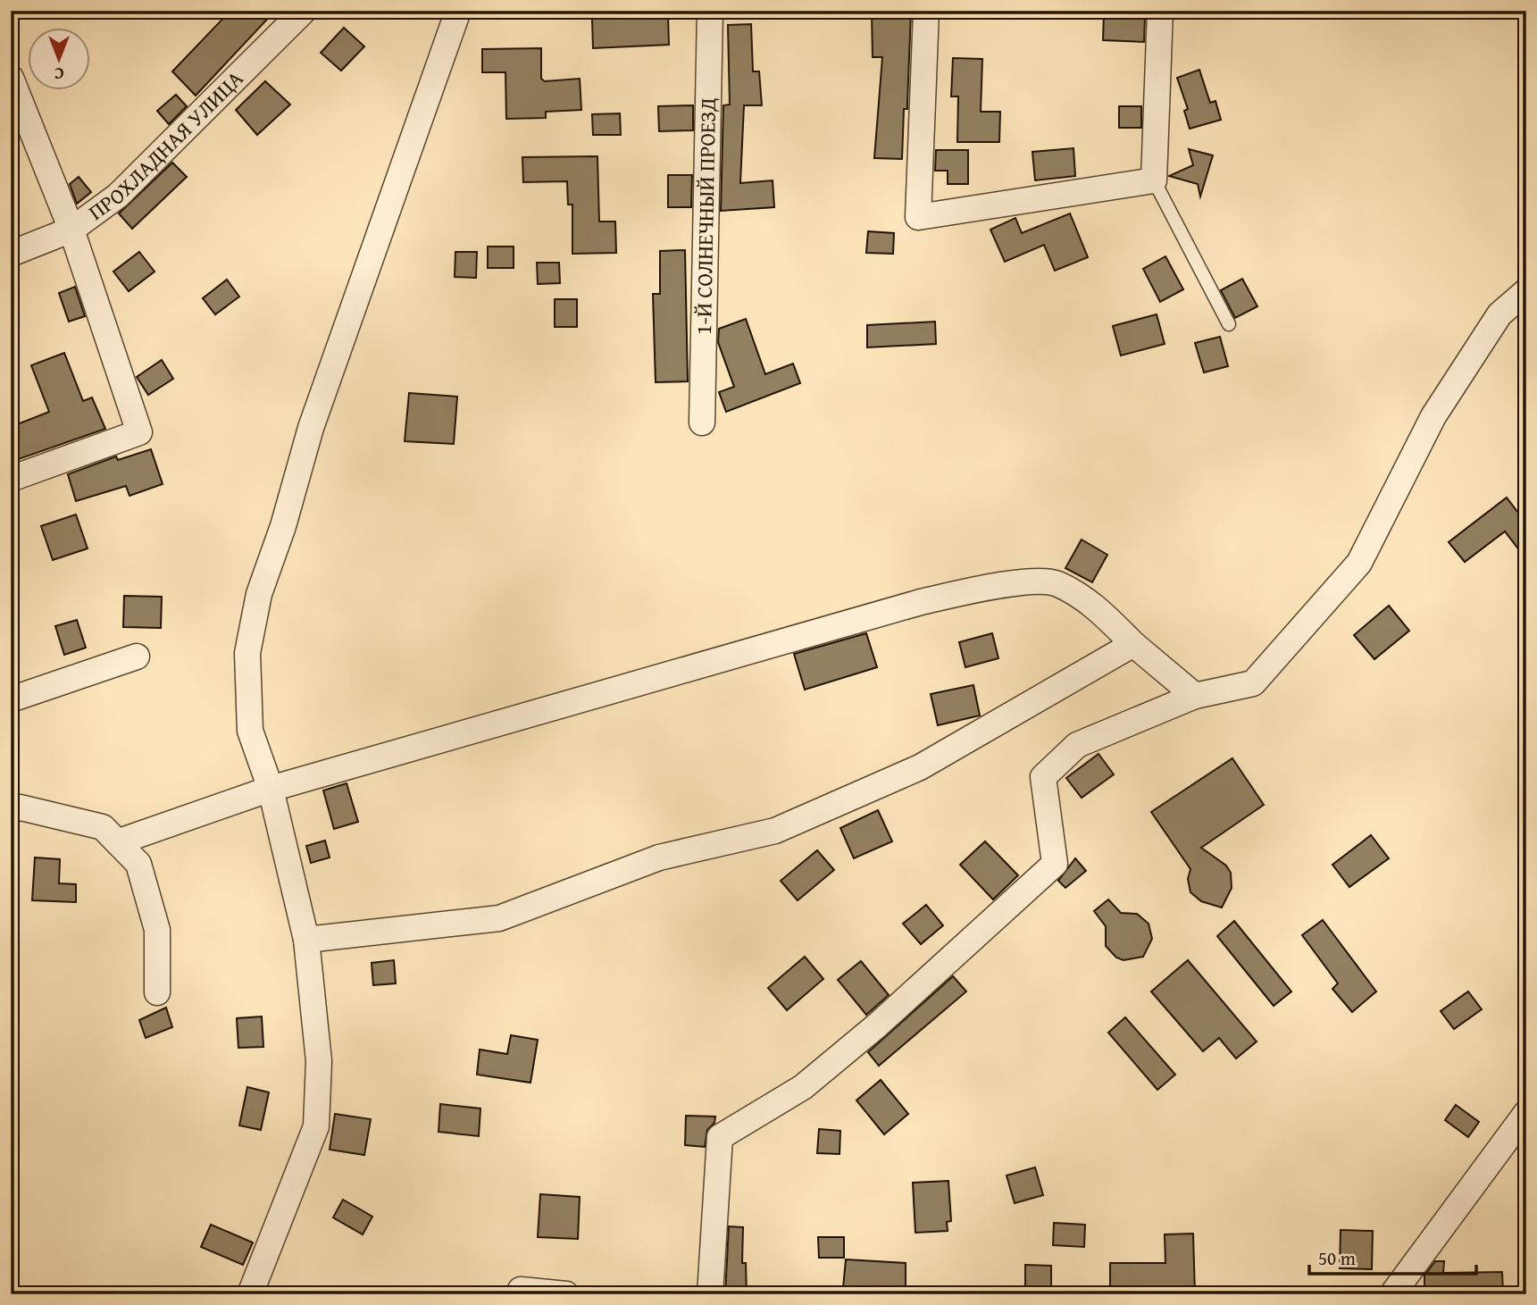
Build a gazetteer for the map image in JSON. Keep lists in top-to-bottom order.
{
  "streets": {
    "street": ["ПРОХЛАДНАЯ УЛИЦА", "1-Й СОЛНЕЧНЫЙ ПРОЕЗД"]
  },
  "scale_bar": "50 m",
  "north": "bottom"
}
